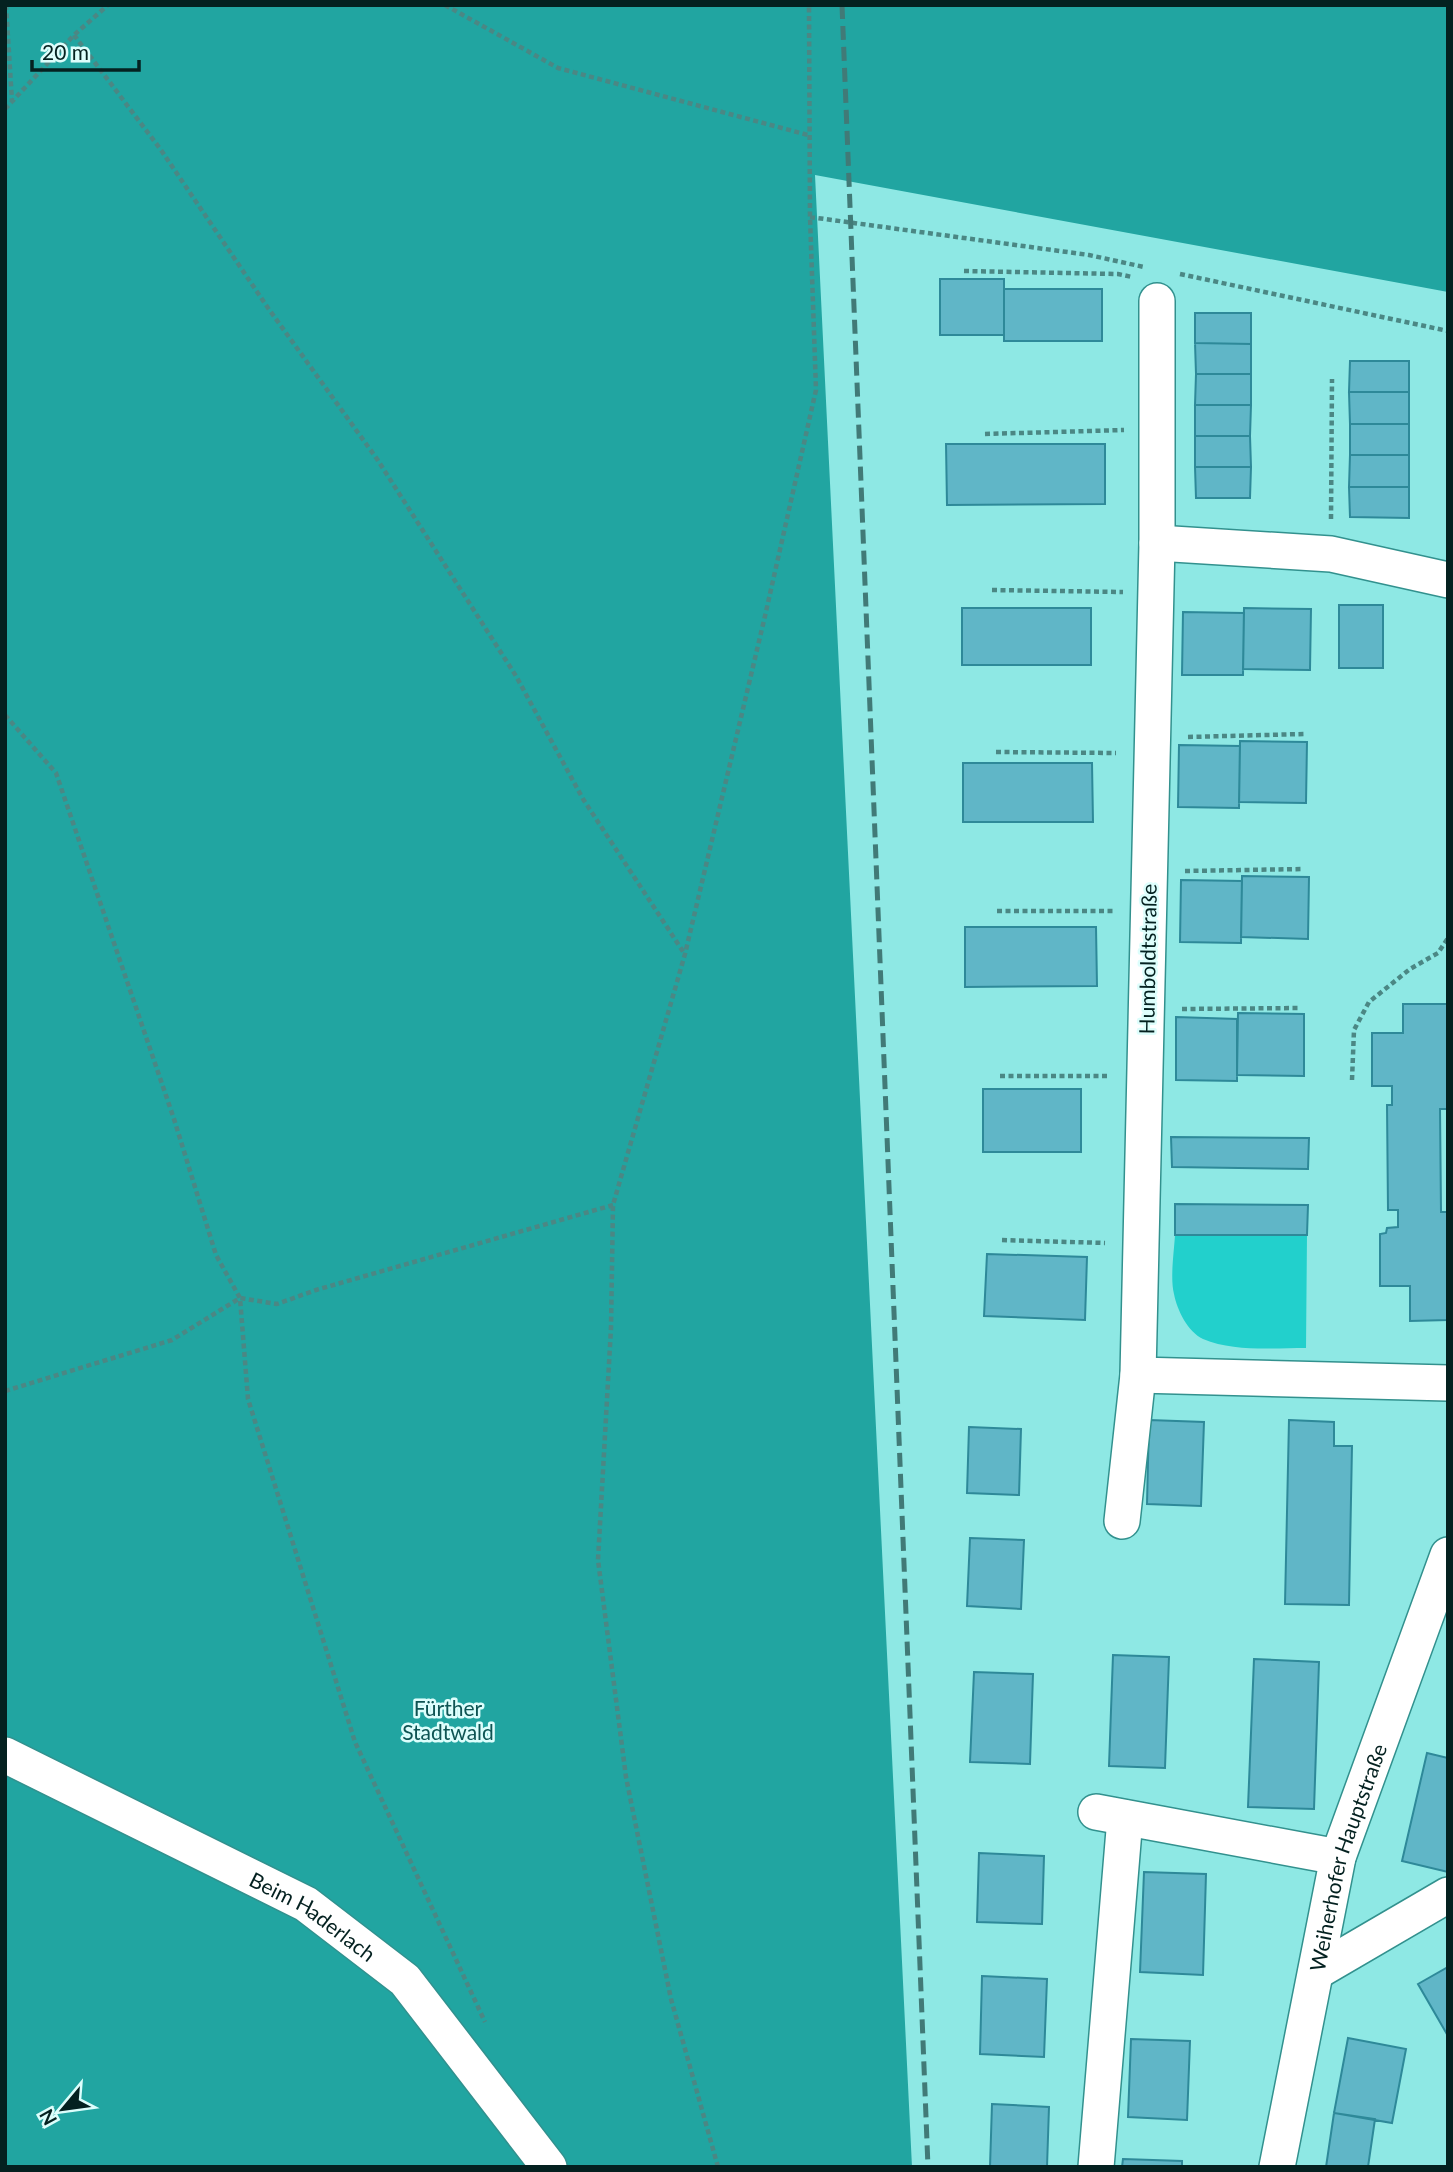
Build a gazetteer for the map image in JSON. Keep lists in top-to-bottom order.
{
  "streets": {
    "street": ["Humboldtstraße", "Weiherhofer Hauptstraße", "Beim Haderlach"]
  },
  "parks": ["Fürther Stadtwald"],
  "scale_bar": "20 m",
  "north": "bottom left"
}
